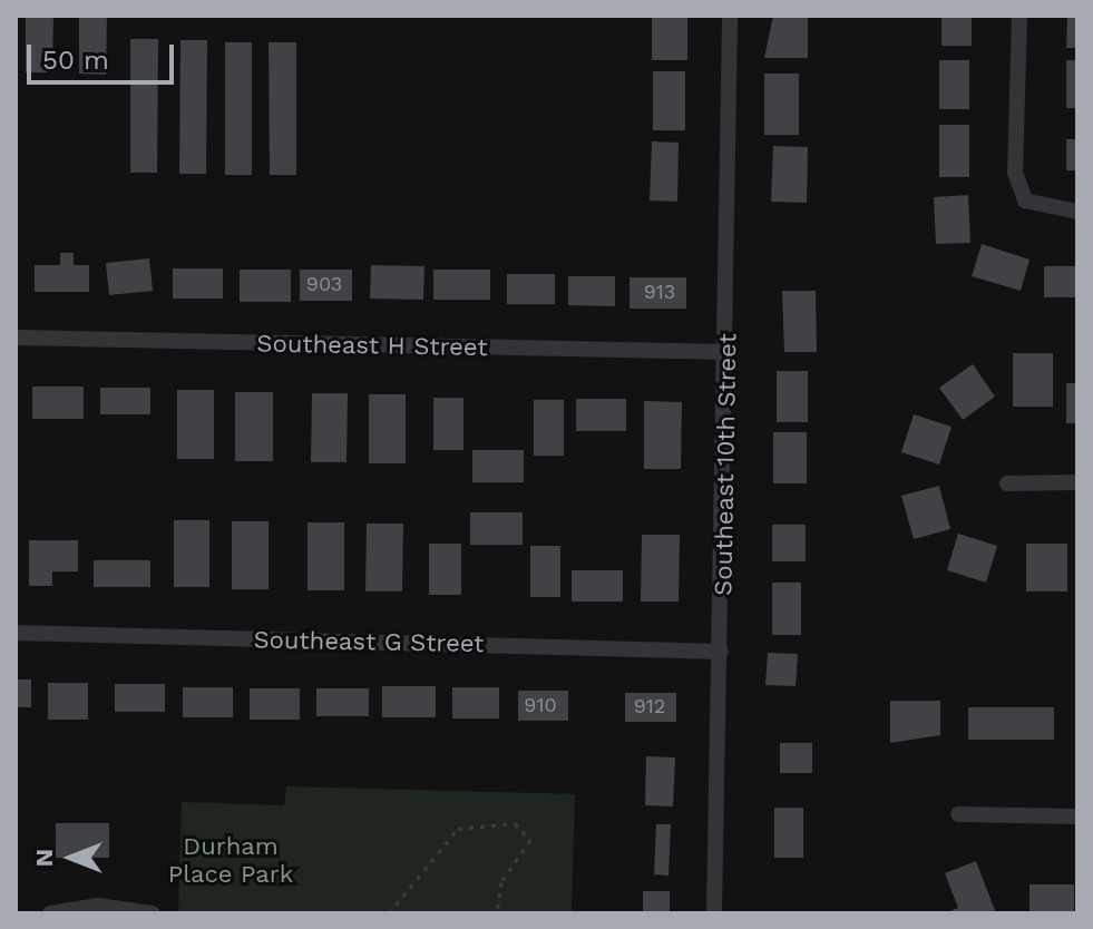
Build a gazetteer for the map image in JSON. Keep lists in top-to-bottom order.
{
  "streets": {
    "street": ["Southeast H Street", "Southeast 10th Street", "Southeast G Street"]
  },
  "crossings": [
    ["Southeast H Street", "Southeast 10th Street"],
    ["Southeast 10th Street", "Southeast G Street"]
  ],
  "parks": ["Durham Place Park"],
  "house_numbers": [
    "903",
    "913",
    "910",
    "912"
  ],
  "scale_bar": "50 m",
  "north": "left"
}
